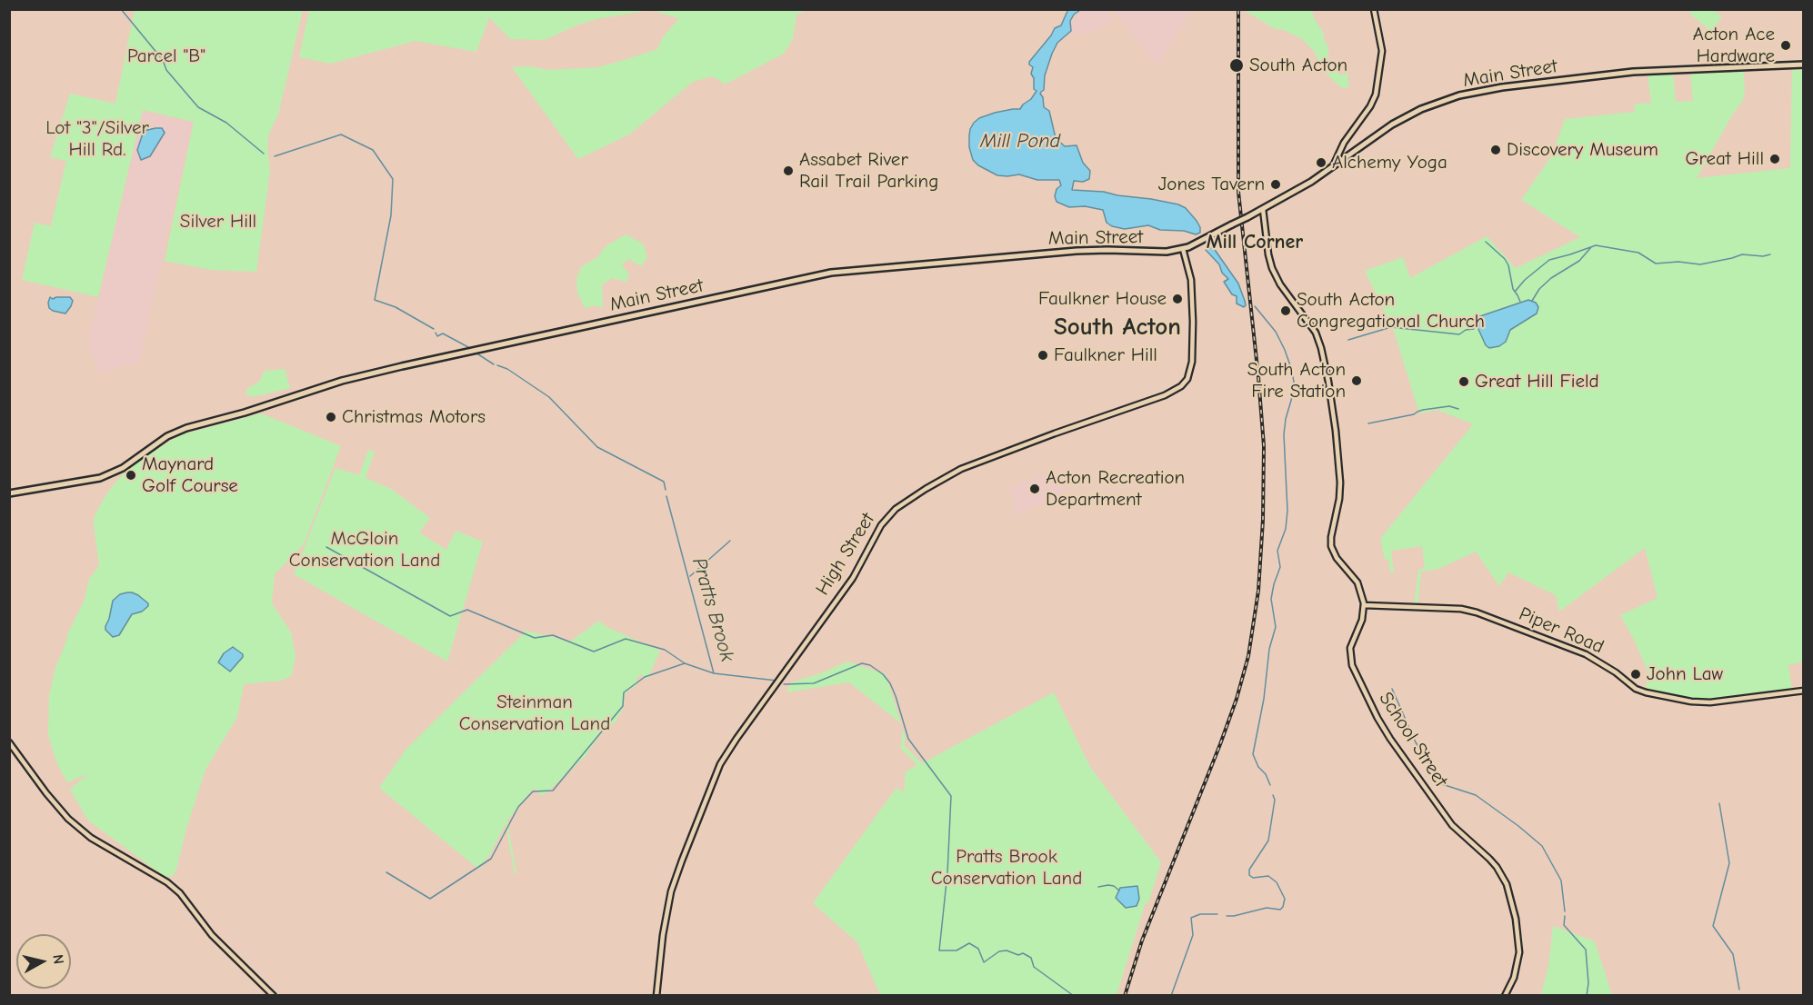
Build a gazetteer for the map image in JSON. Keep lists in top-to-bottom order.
{
  "streets": {
    "main road": ["Main Street"],
    "street": ["High Street", "Piper Road", "School Street"]
  },
  "crossings": [
    ["Main Street", "High Street"],
    ["Piper Road", "School Street"]
  ],
  "districts": ["Mill Corner", "South Acton"],
  "water": ["Mill Pond", "Pratts Brook"],
  "parks": [
    "Parcel \"B\"",
    "Lot \"3\"/Silver Hill Rd.",
    "Silver Hill",
    "McGloin Conservation Land",
    "Steinman Conservation Land",
    "Pratts Brook Conservation Land"
  ],
  "places": [
    "Acton Ace Hardware",
    "South Acton",
    "Discovery Museum",
    "Great Hill",
    "Alchemy Yoga",
    "Assabet River Rail Trail Parking",
    "Jones Tavern",
    "Faulkner House",
    "South Acton Congregational Church",
    "Faulkner Hill",
    "South Acton Fire Station",
    "Great Hill Field",
    "Christmas Motors",
    "Maynard Golf Course",
    "Acton Recreation Department",
    "John Law"
  ],
  "north": "right"
}
